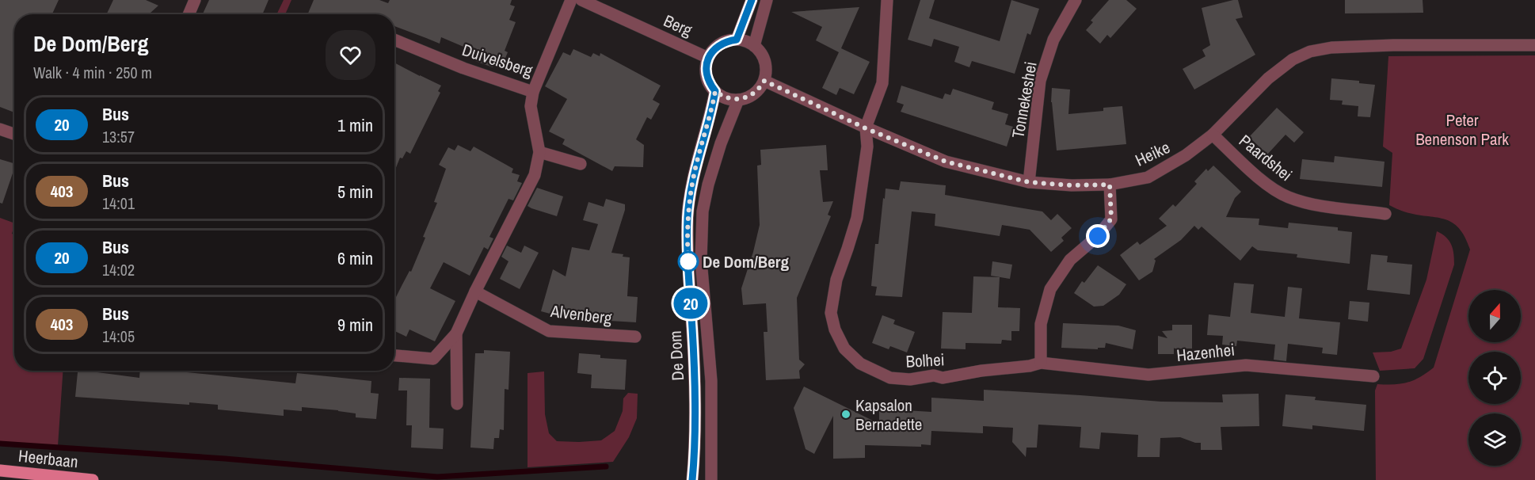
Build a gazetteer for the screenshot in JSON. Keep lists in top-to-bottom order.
{
  "streets": {
    "main road": ["Heerbaan"],
    "street": [
      "Berg",
      "Duivelsberg",
      "Tonnekeshei",
      "Heike",
      "Paardshei",
      "Alvenberg",
      "Hazenhei",
      "De Dom",
      "Bolhei"
    ]
  },
  "crossings": [
    ["Berg", "Heike"],
    ["Berg", "De Dom"],
    ["Tonnekeshei", "Heike"],
    ["Heike", "Paardshei"],
    ["Heike", "De Dom"],
    ["Heike", "Bolhei"],
    ["Hazenhei", "Bolhei"]
  ],
  "parks": ["Peter Benenson Park"],
  "places": ["De Dom/Berg", "Kapsalon Bernadette"],
  "lines": ["bus line 20"],
  "north": "top",
  "page": {
    "on_map": "20",
    "heading": ["De Dom/Berg", "Walk · 4 min · 250 m"],
    "list": [
      {
        "mark": "20",
        "name": "Bus",
        "note": "13:57",
        "value": "1 min"
      },
      {
        "mark": "403",
        "name": "Bus",
        "note": "14:01",
        "value": "5 min"
      },
      {
        "mark": "20",
        "name": "Bus",
        "note": "14:02",
        "value": "6 min"
      },
      {
        "mark": "403",
        "name": "Bus",
        "note": "14:05",
        "value": "9 min"
      }
    ]
  }
}
